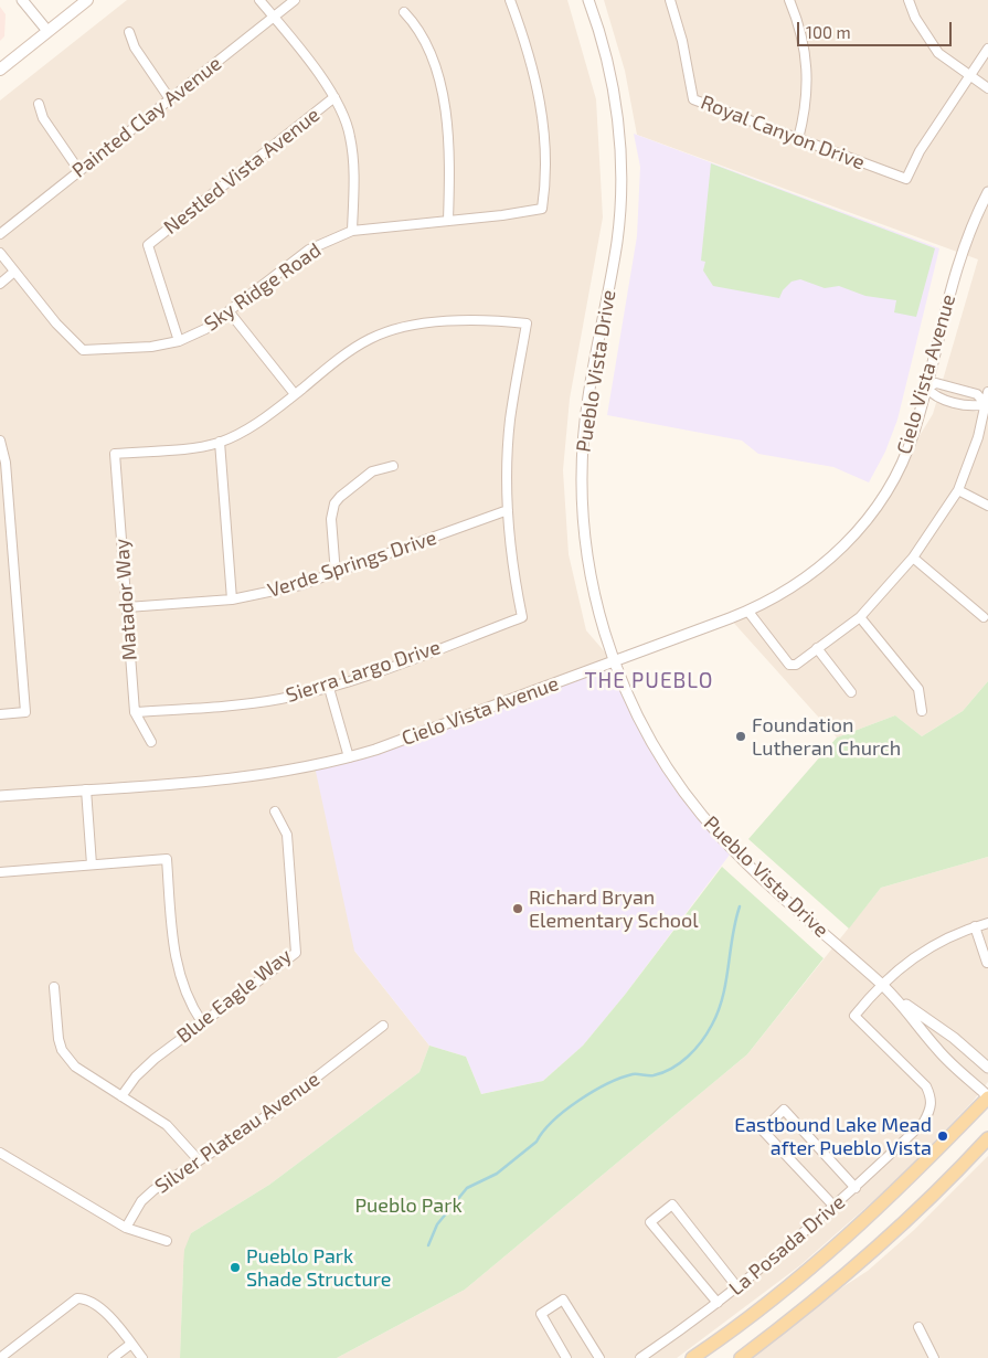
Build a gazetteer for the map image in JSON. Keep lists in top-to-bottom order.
{
  "streets": {
    "street": [
      "Painted Clay Avenue",
      "Royal Canyon Drive",
      "Nestled Vista Avenue",
      "Sky Ridge Road",
      "Pueblo Vista Drive",
      "Cielo Vista Avenue",
      "Verde Springs Drive",
      "Matador Way",
      "Sierra Largo Drive",
      "Blue Eagle Way",
      "Silver Plateau Avenue",
      "La Posada Drive"
    ]
  },
  "crossings": [
    ["Nestled Vista Avenue", "Sky Ridge Road"],
    ["Pueblo Vista Drive", "Cielo Vista Avenue"],
    ["Pueblo Vista Drive", "La Posada Drive"],
    ["Verde Springs Drive", "Matador Way"],
    ["Verde Springs Drive", "Sierra Largo Drive"],
    ["Matador Way", "Sierra Largo Drive"]
  ],
  "districts": ["THE PUEBLO"],
  "parks": ["Pueblo Park"],
  "places": [
    "Foundation Lutheran Church",
    "Richard Bryan Elementary School",
    "Eastbound Lake Mead after Pueblo Vista",
    "Pueblo Park Shade Structure"
  ],
  "scale_bar": "100 m"
}
